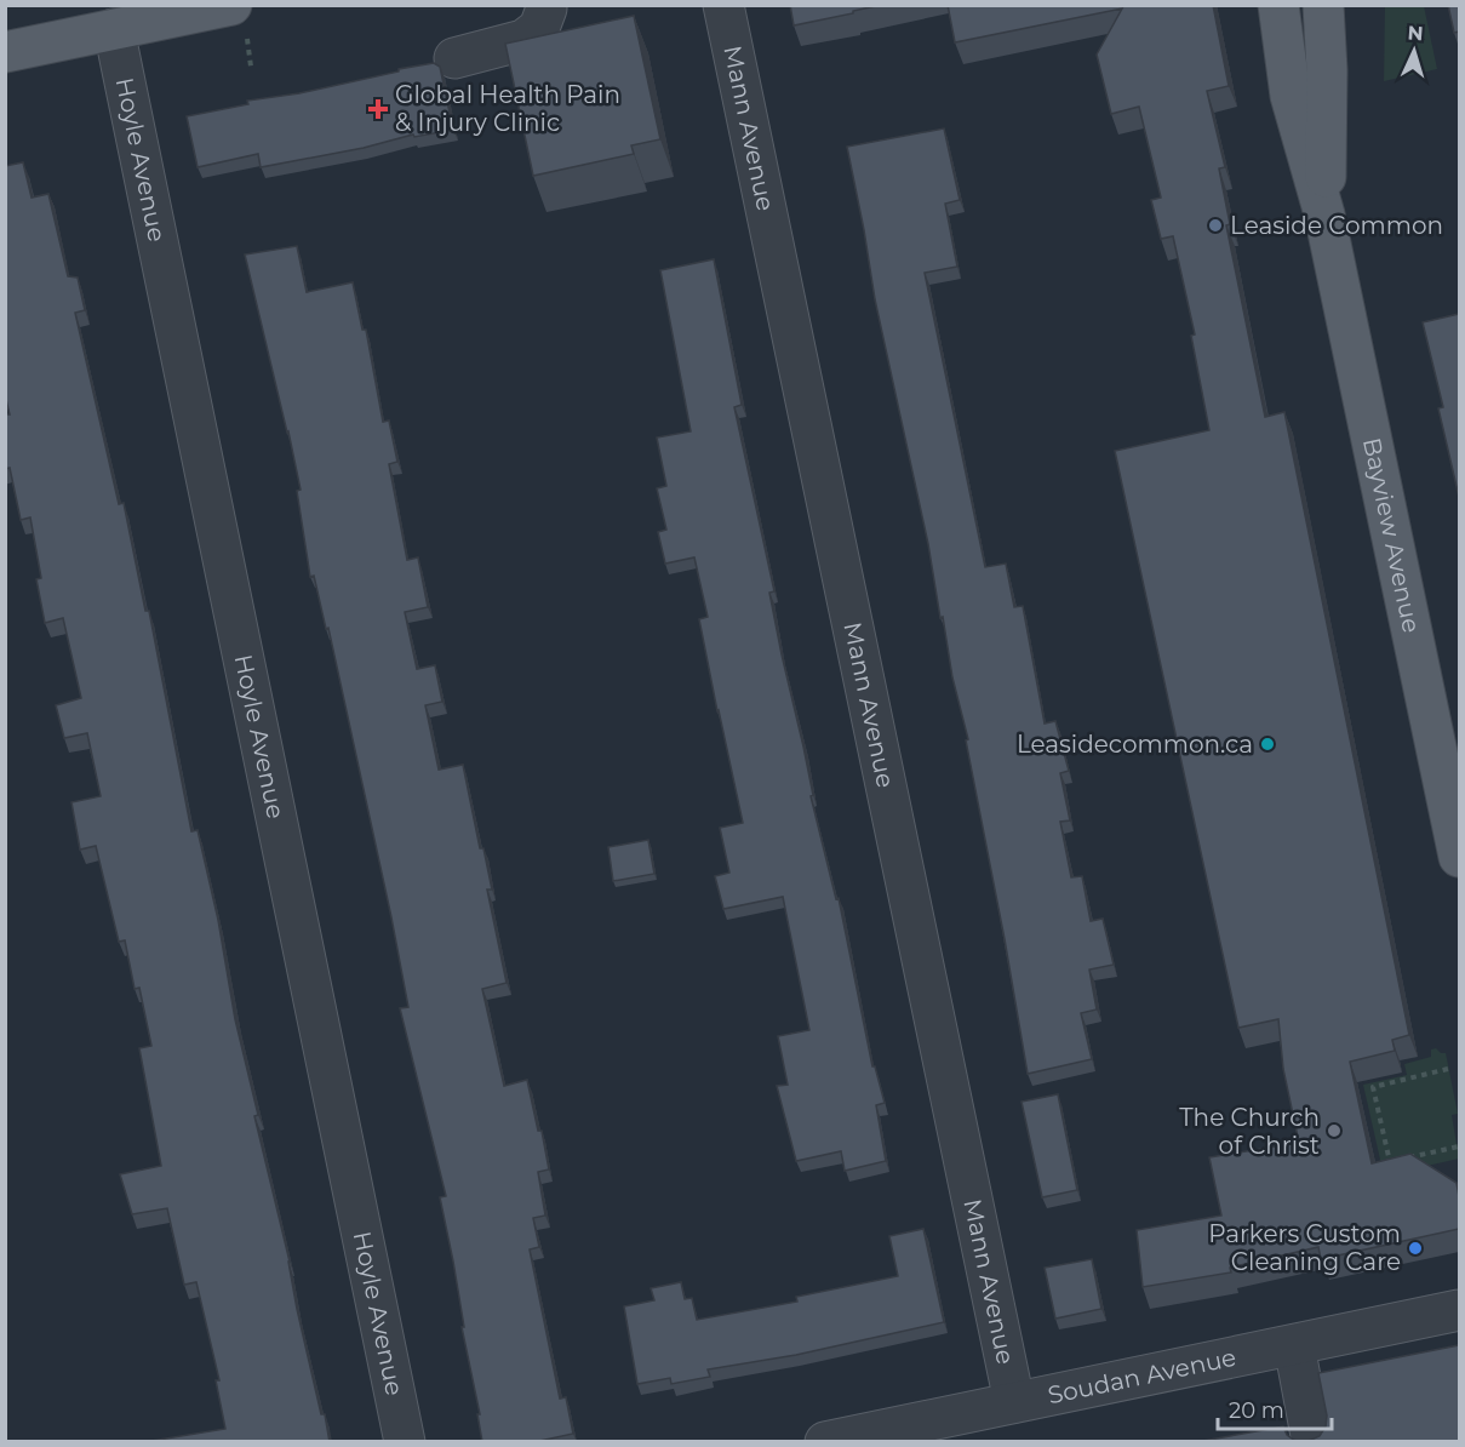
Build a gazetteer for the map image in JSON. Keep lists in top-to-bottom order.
{
  "streets": {
    "main road": ["Bayview Avenue"],
    "street": ["Mann Avenue", "Hoyle Avenue", "Soudan Avenue"]
  },
  "crossings": [
    ["Mann Avenue", "Soudan Avenue"]
  ],
  "places": {
    "health": ["Global Health Pain & Injury Clinic"],
    "other": [
      "Leaside Common",
      "Leasidecommon.ca",
      "The Church of Christ",
      "Parkers Custom Cleaning Care"
    ]
  },
  "scale_bar": "20 m",
  "north": "top"
}
